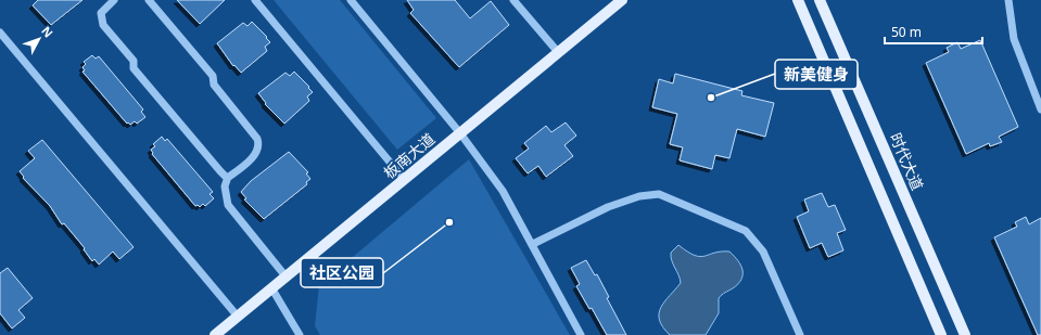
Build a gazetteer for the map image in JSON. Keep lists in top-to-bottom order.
{
  "streets": {
    "main road": ["板南大道", "时代大道"]
  },
  "places": ["新美健身", "社区公园"],
  "scale_bar": "50 m",
  "north": "top right"
}
